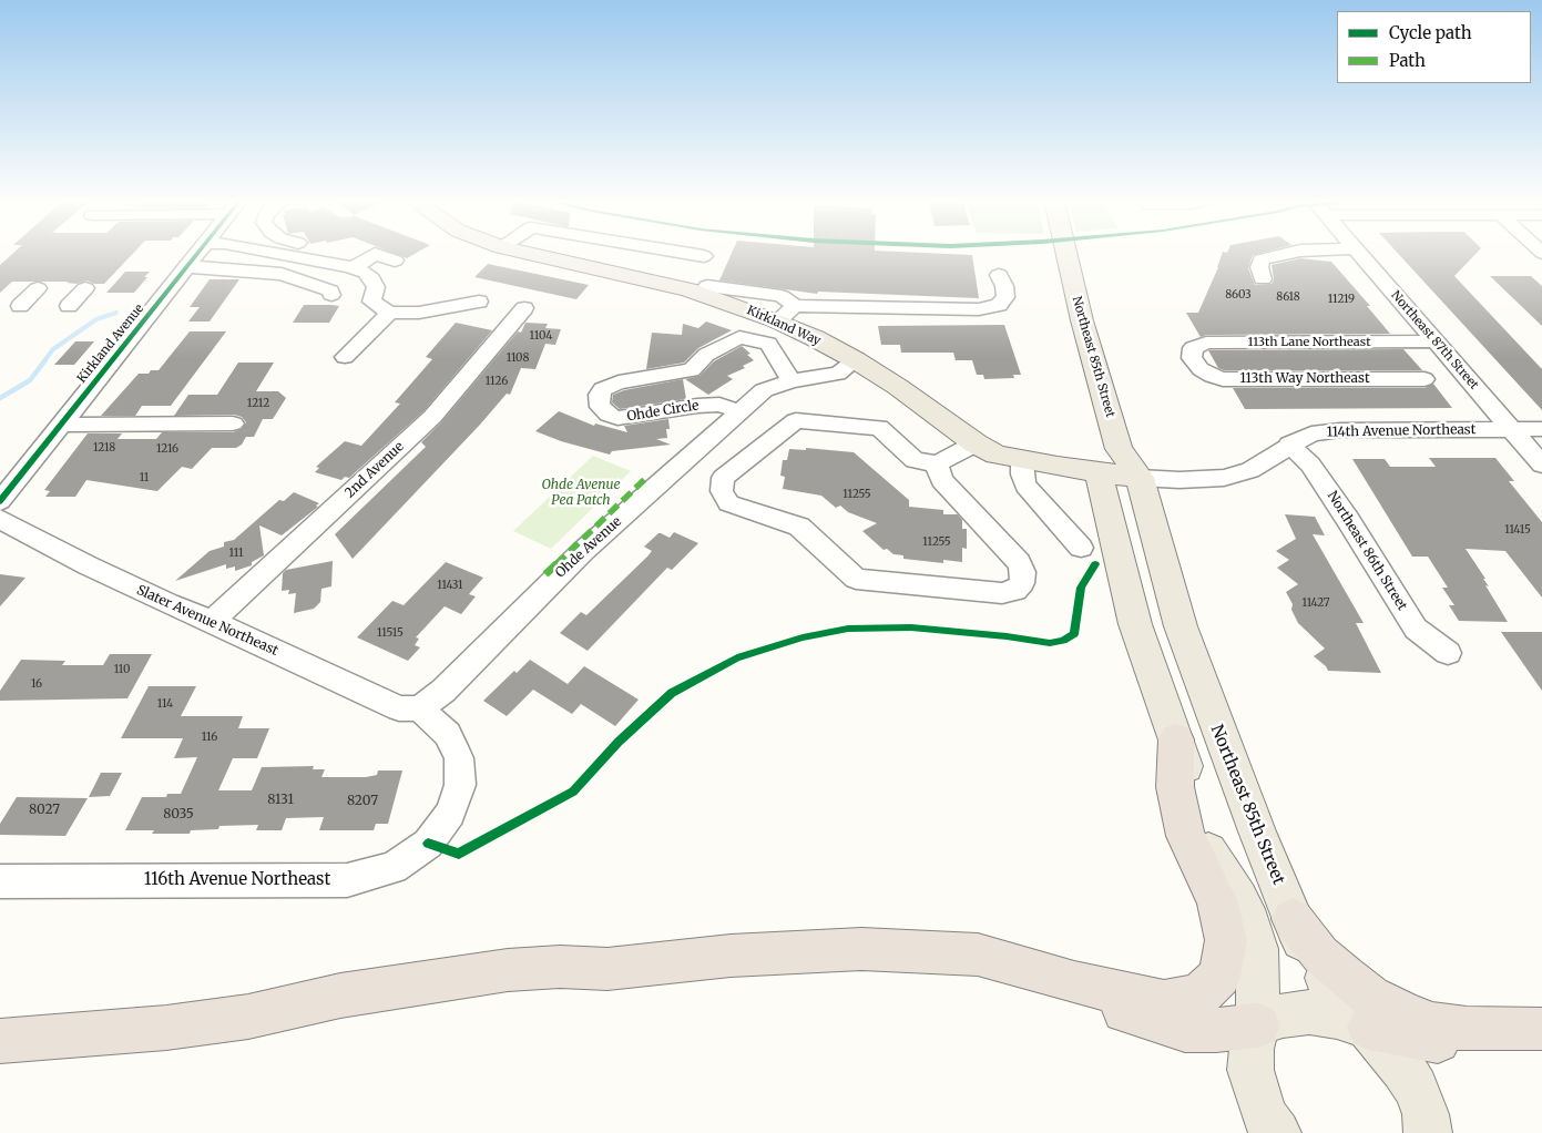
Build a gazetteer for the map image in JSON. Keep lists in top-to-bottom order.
{
  "streets": {
    "main road": ["Kirkland Way", "Northeast 85th Street"],
    "street": [
      "Northeast 87th Street",
      "113th Lane Northeast",
      "Kirkland Avenue",
      "113th Way Northeast",
      "Ohde Circle",
      "114th Avenue Northeast",
      "2nd Avenue",
      "Ohde Avenue",
      "Northeast 86th Street",
      "Slater Avenue Northeast",
      "116th Avenue Northeast"
    ]
  },
  "crossings": [
    ["Kirkland Way", "Northeast 85th Street"],
    ["Kirkland Way", "114th Avenue Northeast"],
    ["Kirkland Way", "Ohde Avenue"],
    ["Northeast 87th Street", "113th Lane Northeast"],
    ["Northeast 87th Street", "114th Avenue Northeast"],
    ["113th Lane Northeast", "113th Way Northeast"],
    ["Northeast 85th Street", "114th Avenue Northeast"],
    ["Ohde Circle", "Ohde Avenue"],
    ["114th Avenue Northeast", "Northeast 86th Street"],
    ["2nd Avenue", "Slater Avenue Northeast"],
    ["Ohde Avenue", "Slater Avenue Northeast"],
    ["Ohde Avenue", "116th Avenue Northeast"],
    ["Slater Avenue Northeast", "116th Avenue Northeast"]
  ],
  "parks": ["Ohde Avenue Pea Patch"],
  "house_numbers": [
    "8603",
    "8618",
    "11219",
    "1104",
    "1108",
    "1126",
    "1212",
    "1218",
    "1216",
    "11",
    "11255",
    "11415",
    "11255",
    "111",
    "11431",
    "11427",
    "11515",
    "110",
    "16",
    "114",
    "116",
    "8131",
    "8207",
    "8027",
    "8035"
  ],
  "legend": ["Cycle path", "Path"]
}
